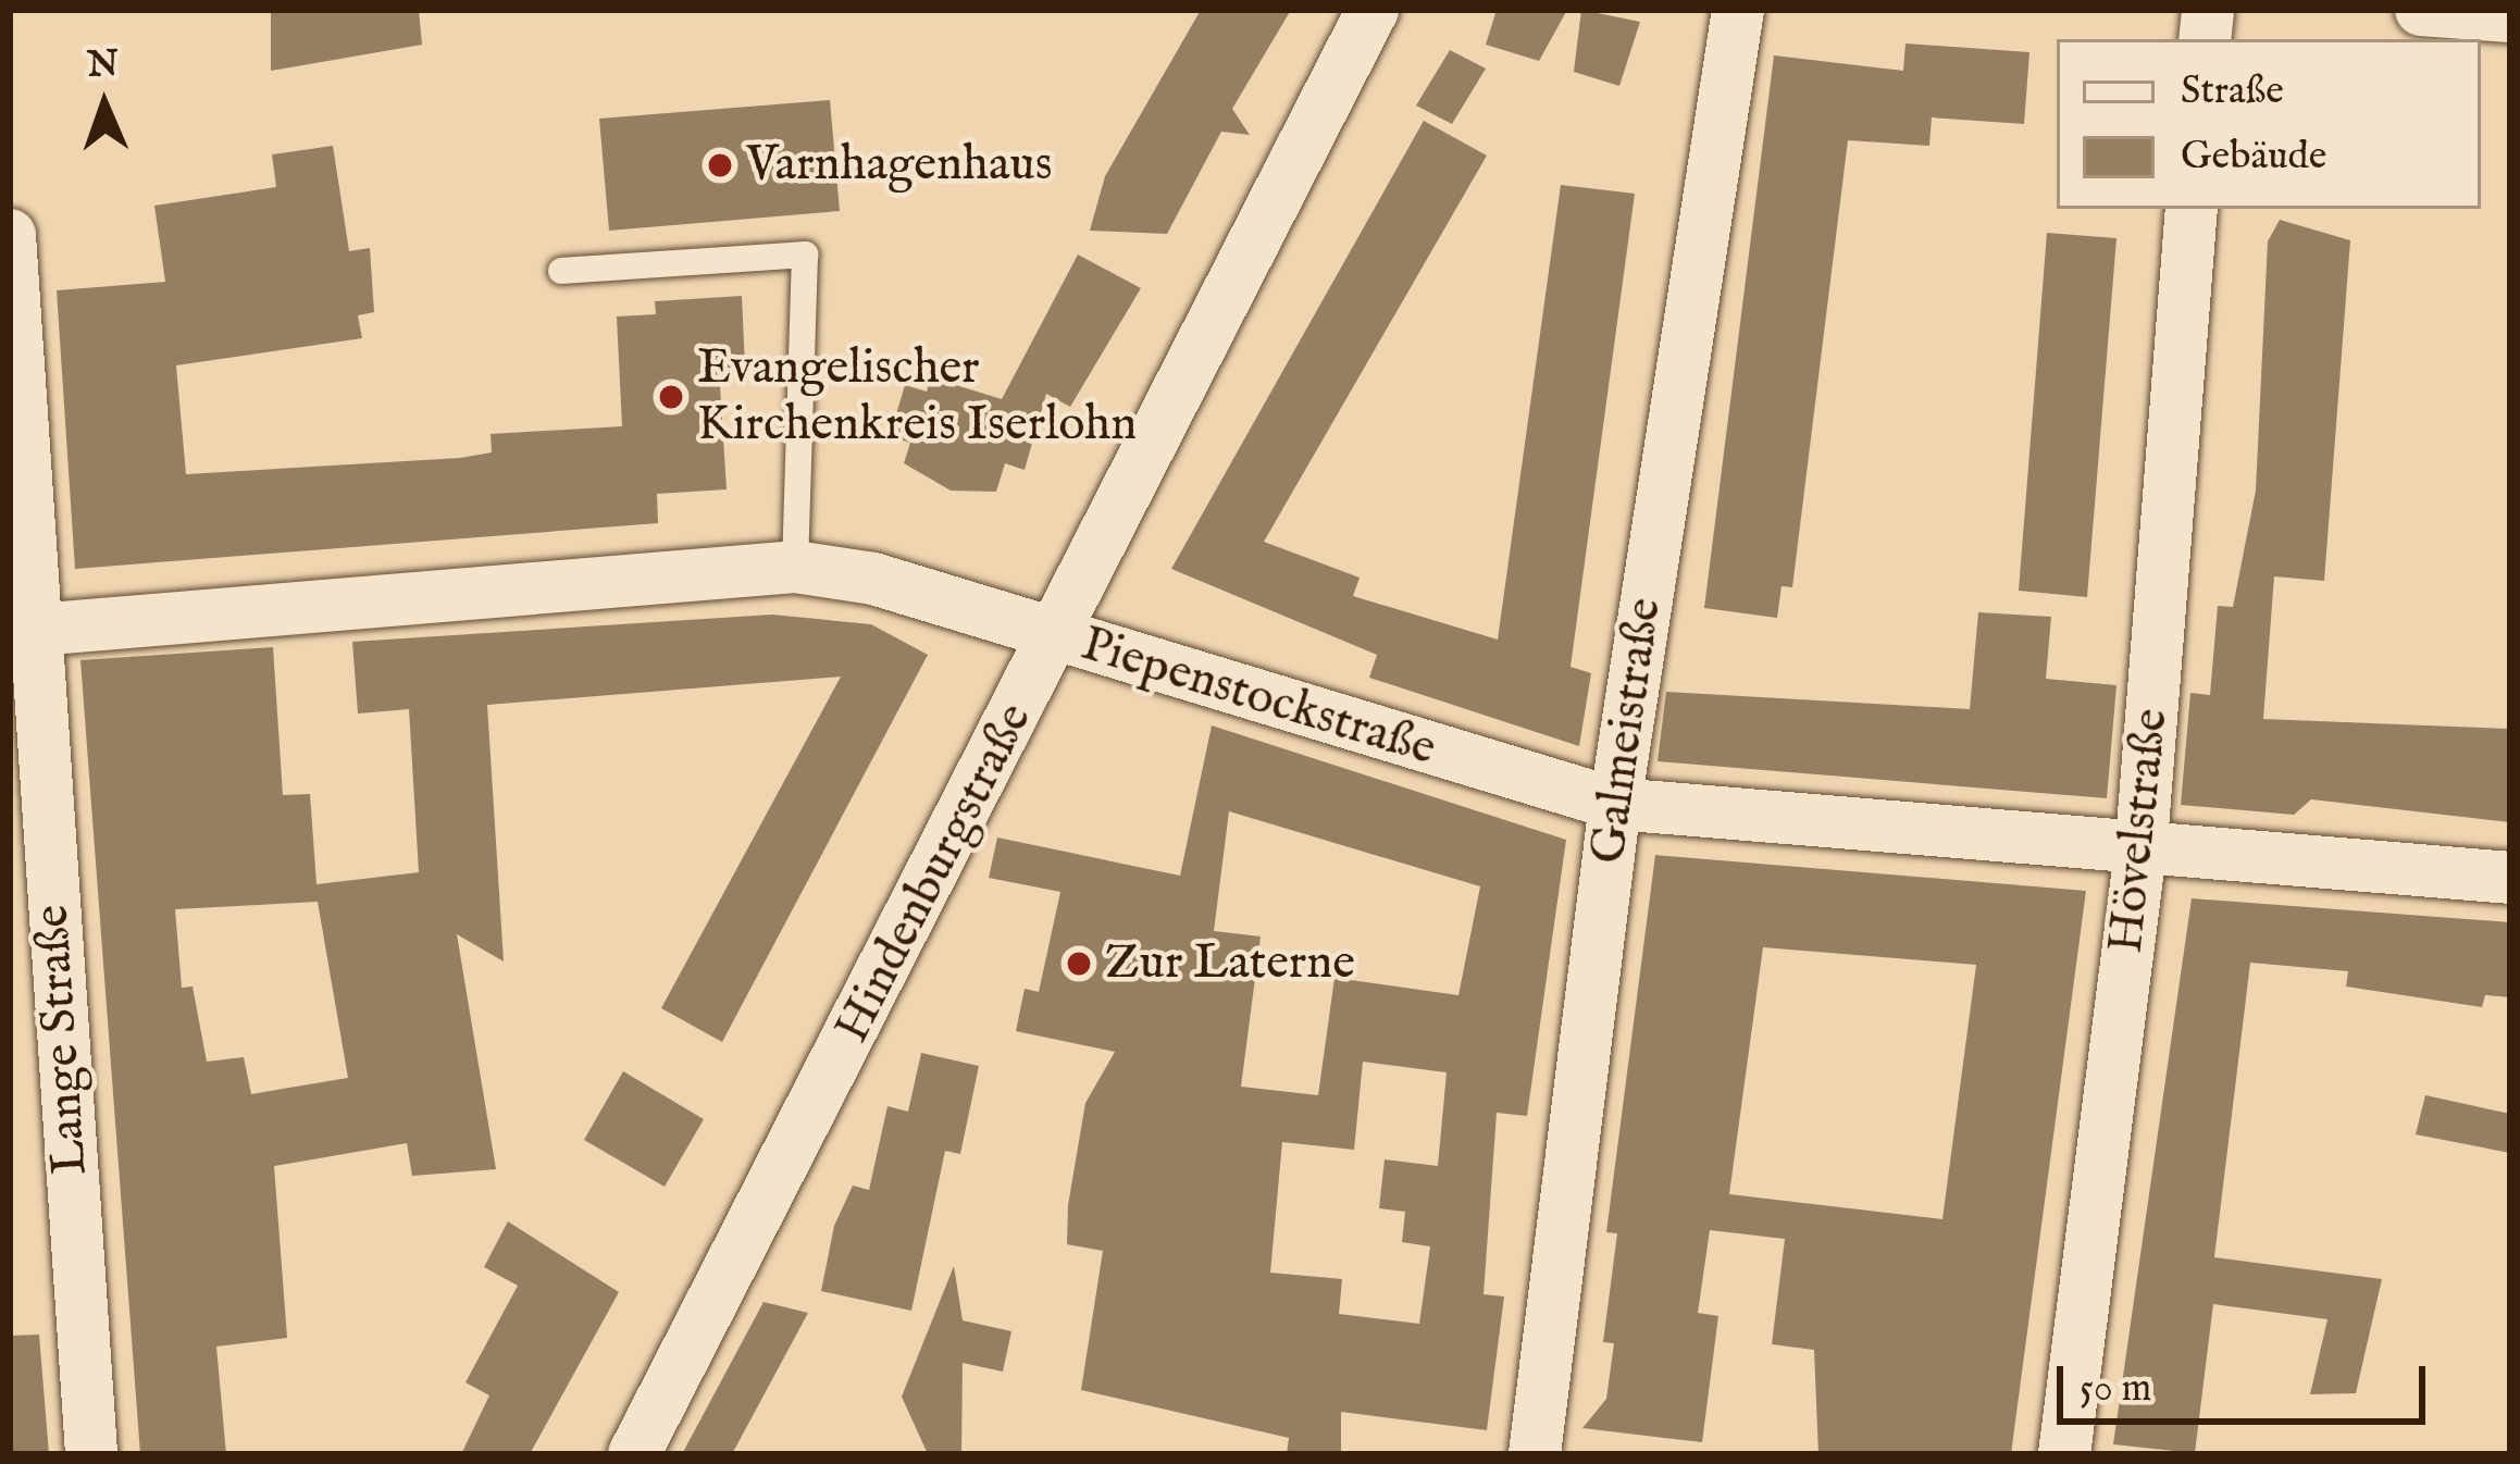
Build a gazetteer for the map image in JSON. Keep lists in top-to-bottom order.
{
  "streets": {
    "street": [
      "Piepenstockstraße",
      "Galmeistraße",
      "Hövelstraße",
      "Hindenburgstraße",
      "Lange Straße"
    ]
  },
  "crossings": [
    ["Piepenstockstraße", "Galmeistraße"],
    ["Piepenstockstraße", "Hövelstraße"],
    ["Piepenstockstraße", "Hindenburgstraße"],
    ["Piepenstockstraße", "Lange Straße"]
  ],
  "places": ["Varnhagenhaus", "Evangelischer Kirchenkreis Iserlohn", "Zur Laterne"],
  "legend": ["Straße", "Gebäude"],
  "scale_bar": "50 m",
  "north": "top"
}
